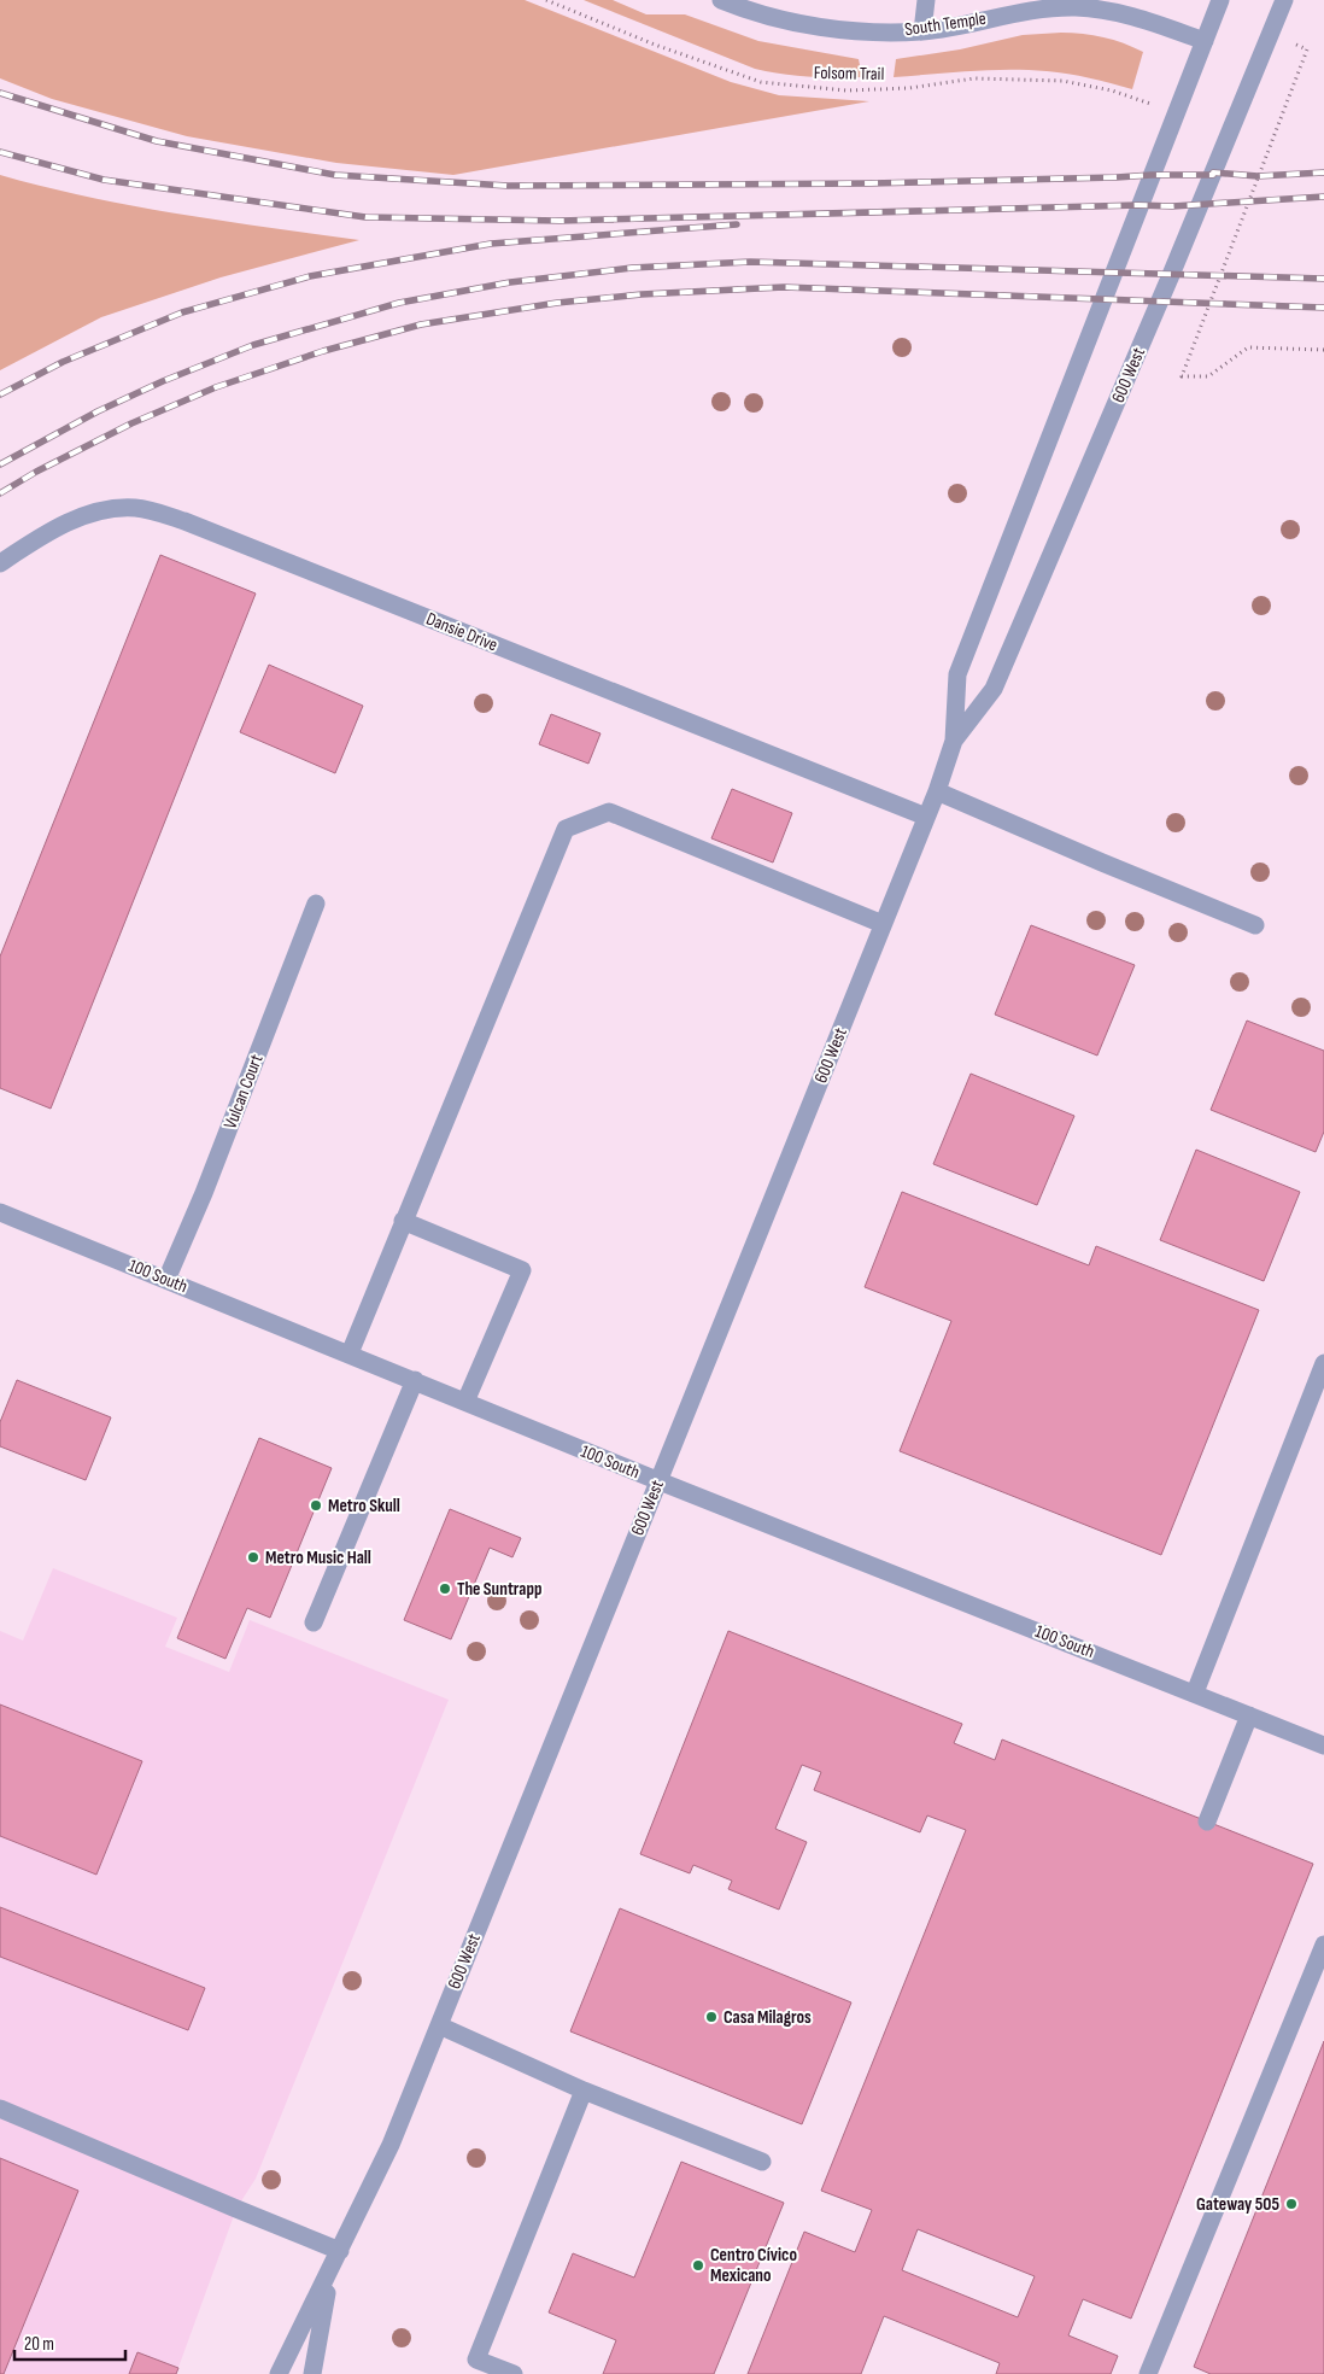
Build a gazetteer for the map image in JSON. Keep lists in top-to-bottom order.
{
  "streets": {
    "street": [
      "South Temple",
      "600 West",
      "Dansie Drive",
      "Vulcan Court",
      "100 South"
    ],
    "path": ["Folsom Trail"]
  },
  "crossings": [
    ["South Temple", "600 West"],
    ["600 West", "Dansie Drive"],
    ["600 West", "100 South"],
    ["Vulcan Court", "100 South"]
  ],
  "places": [
    "Metro Skull",
    "Metro Music Hall",
    "The Suntrapp",
    "Casa Milagros",
    "Gateway 505",
    "Centro Cívico Mexicano"
  ],
  "scale_bar": "20 m"
}
